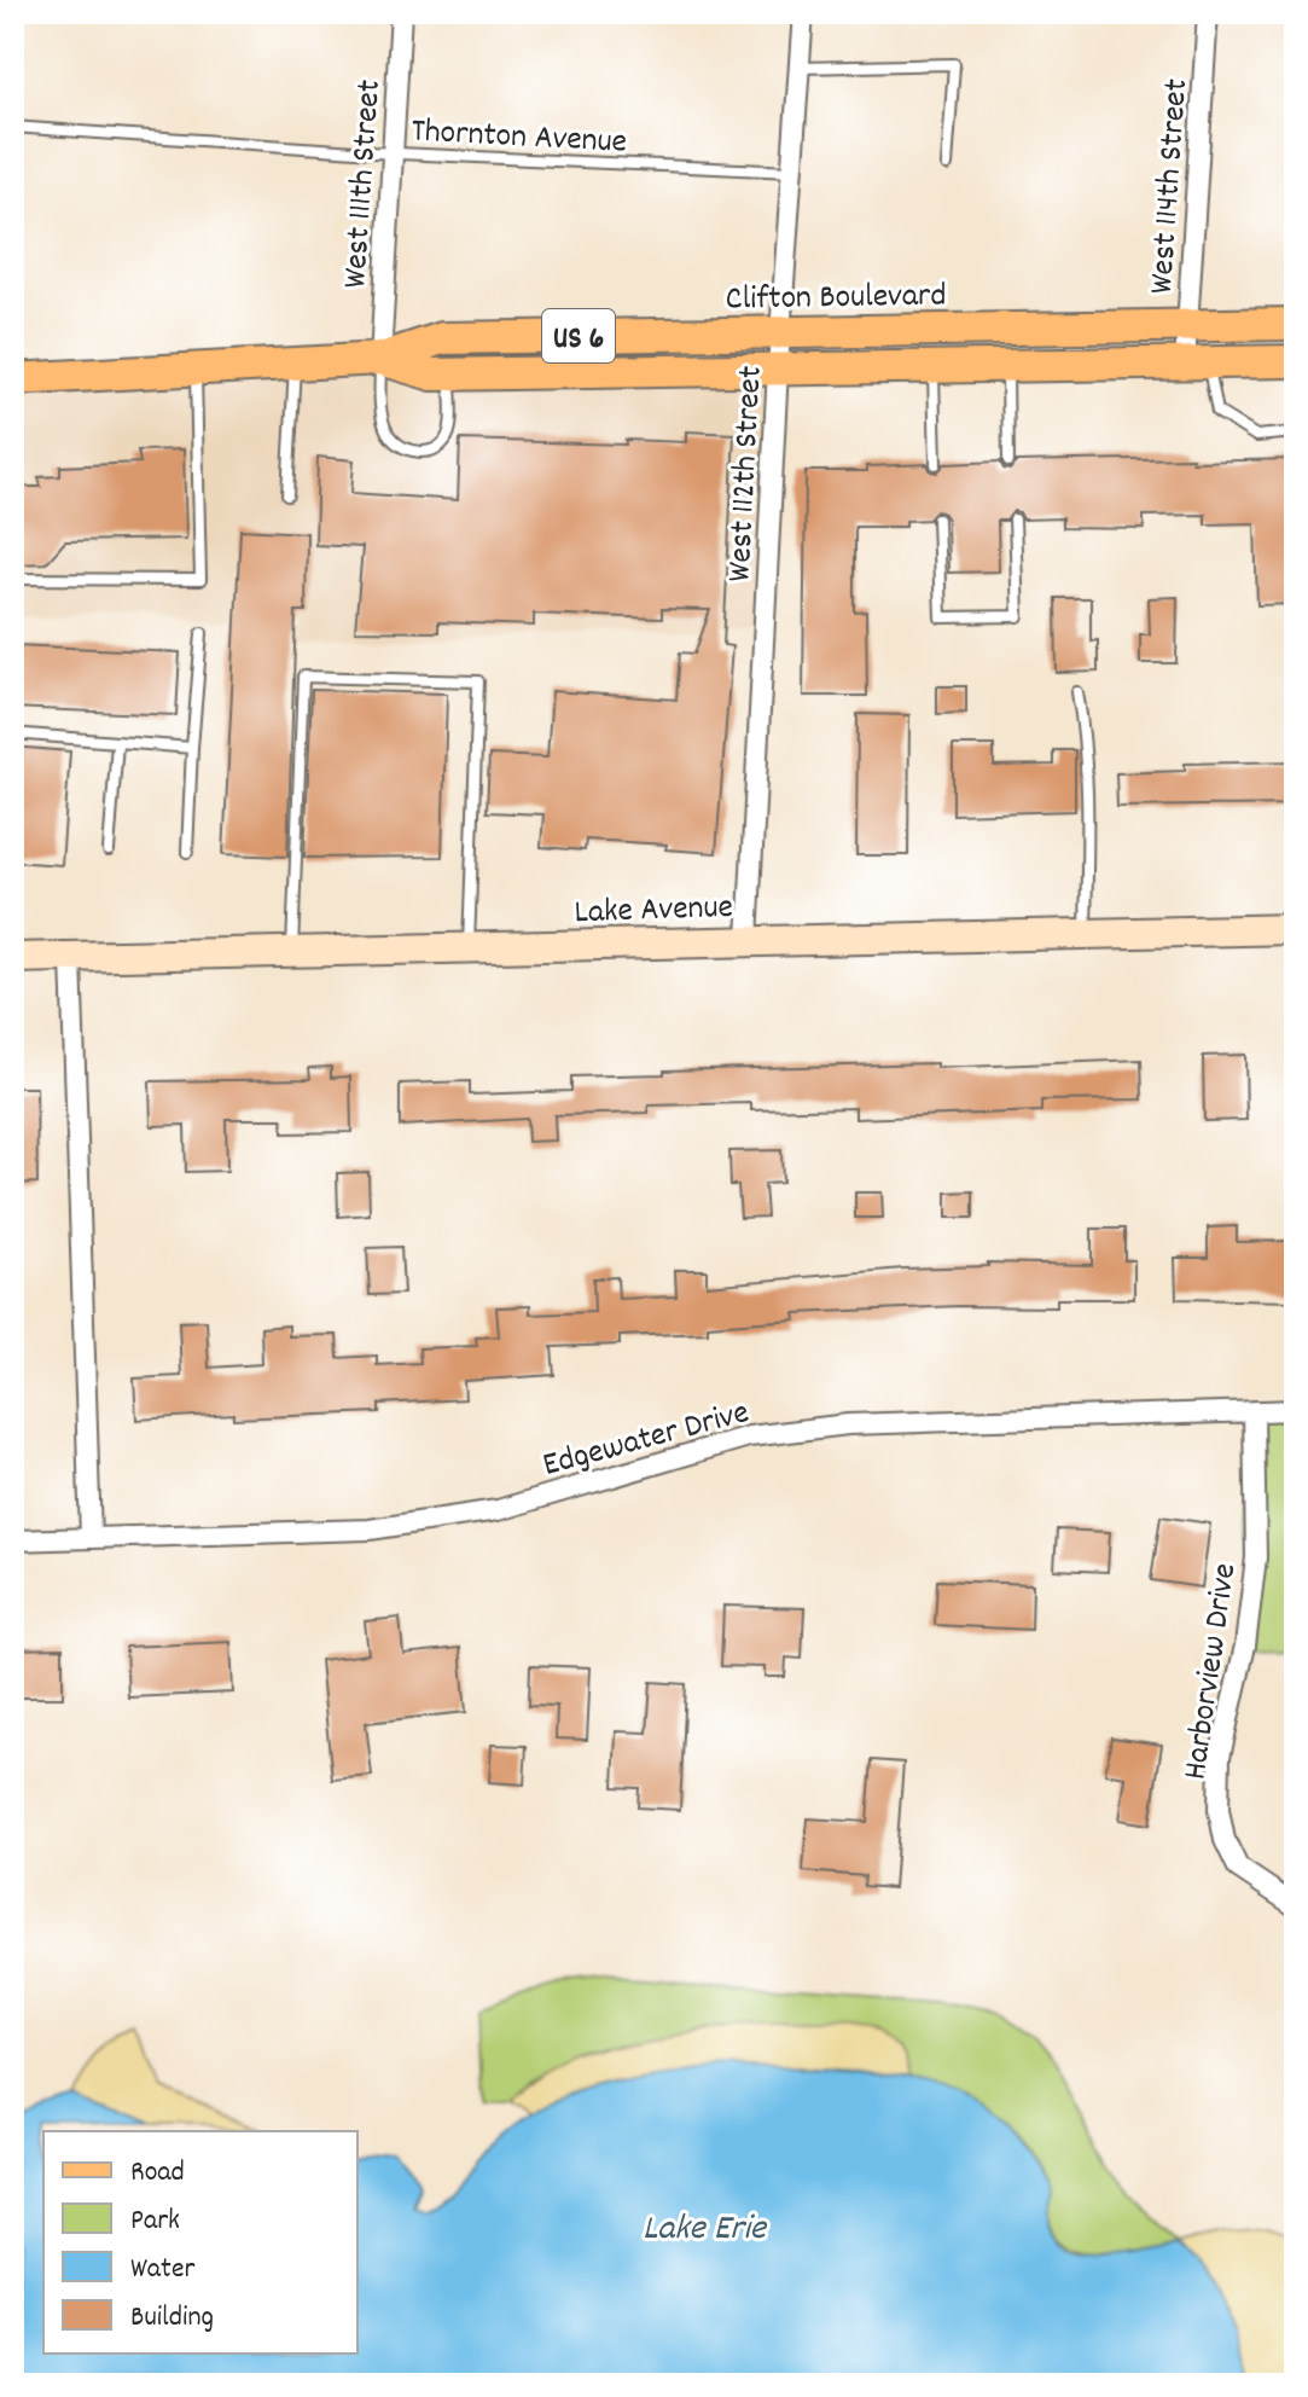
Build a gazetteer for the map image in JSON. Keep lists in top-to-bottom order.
{
  "streets": {
    "main road": ["Clifton Boulevard", "US 6"],
    "street": [
      "West 111th Street",
      "West 114th Street",
      "West 112th Street",
      "Lake Avenue",
      "Edgewater Drive",
      "Harborview Drive"
    ],
    "lane": ["Thornton Avenue"]
  },
  "crossings": [
    ["Thornton Avenue", "West 111th Street"],
    ["Thornton Avenue", "West 112th Street"],
    ["West 111th Street", "Clifton Boulevard"],
    ["West 114th Street", "Clifton Boulevard"],
    ["Clifton Boulevard", "West 112th Street"],
    ["West 112th Street", "Lake Avenue"],
    ["Edgewater Drive", "Harborview Drive"]
  ],
  "water": ["Lake Erie"],
  "legend": [
    "Road",
    "Park",
    "Water",
    "Building"
  ]
}
